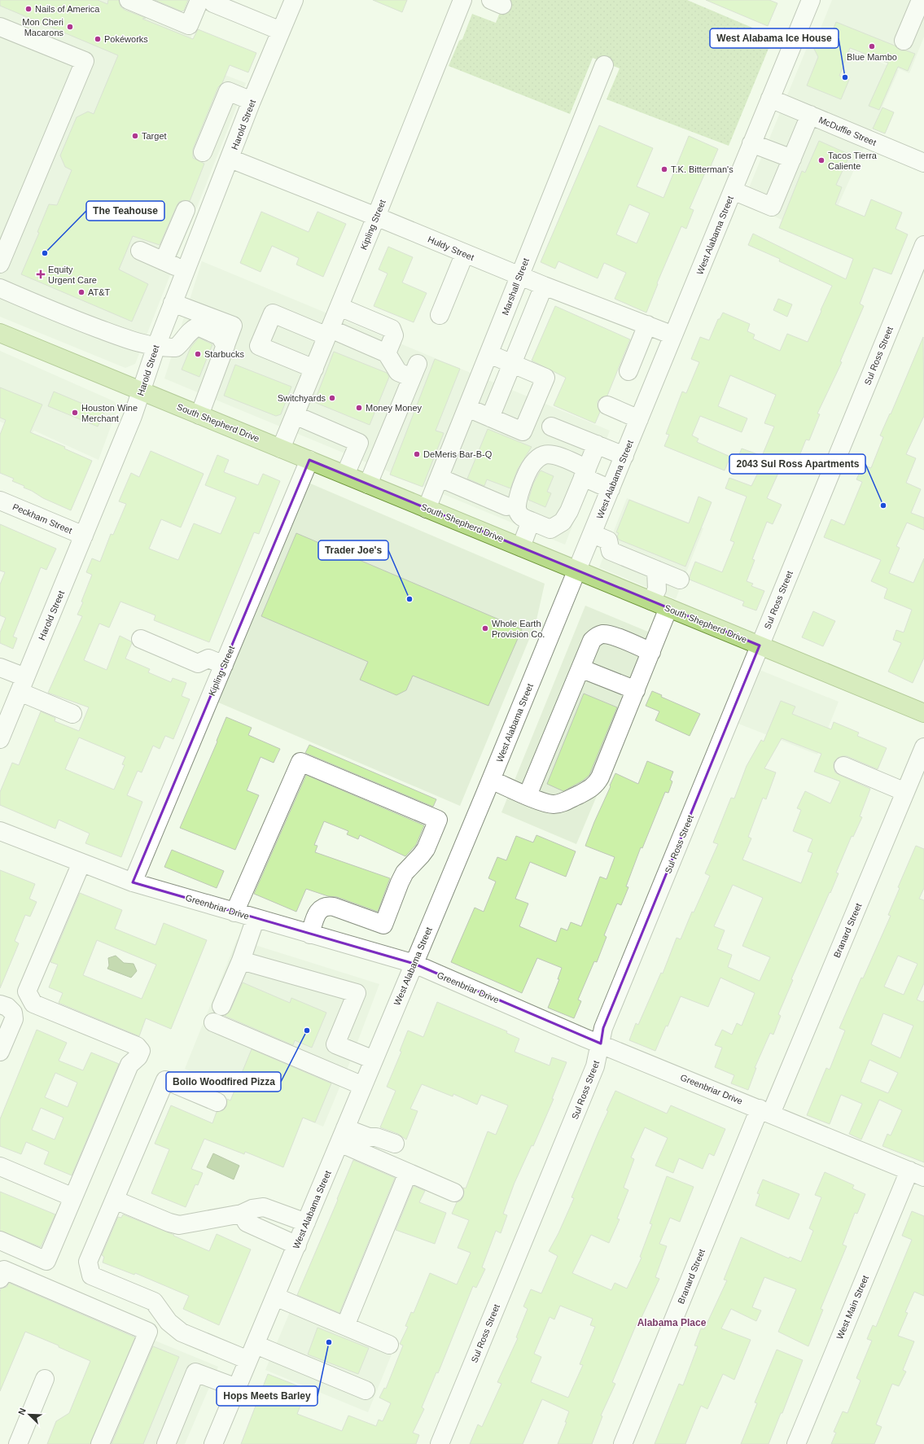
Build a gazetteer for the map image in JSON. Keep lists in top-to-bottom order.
{
  "streets": {
    "main road": ["South Shepherd Drive"],
    "street": [
      "Harold Street",
      "McDuffie Street",
      "Kipling Street",
      "West Alabama Street",
      "Huldy Street",
      "Marshall Street",
      "Sul Ross Street",
      "Peckham Street",
      "Greenbriar Drive",
      "Branard Street",
      "West Main Street"
    ]
  },
  "crossings": [
    ["Harold Street", "Huldy Street"],
    ["Harold Street", "South Shepherd Drive"],
    ["Harold Street", "Peckham Street"],
    ["McDuffie Street", "West Alabama Street"],
    ["Kipling Street", "Huldy Street"],
    ["Kipling Street", "South Shepherd Drive"],
    ["Kipling Street", "Greenbriar Drive"],
    ["West Alabama Street", "Huldy Street"],
    ["West Alabama Street", "South Shepherd Drive"],
    ["West Alabama Street", "Greenbriar Drive"],
    ["Huldy Street", "Marshall Street"],
    ["Marshall Street", "South Shepherd Drive"],
    ["Sul Ross Street", "South Shepherd Drive"],
    ["Sul Ross Street", "Greenbriar Drive"],
    ["Greenbriar Drive", "Branard Street"],
    ["Greenbriar Drive", "West Main Street"]
  ],
  "districts": ["Alabama Place"],
  "places": {
    "other": [
      "Nails of America",
      "Mon Cheri Macarons",
      "Pokéworks",
      "Blue Mambo",
      "West Alabama Ice House",
      "Target",
      "Tacos Tierra Caliente",
      "T.K. Bitterman's",
      "The Teahouse",
      "AT&T",
      "Starbucks",
      "Switchyards",
      "Money Money",
      "Houston Wine Merchant",
      "DeMeris Bar-B-Q",
      "2043 Sul Ross Apartments",
      "Trader Joe's",
      "Whole Earth Provision Co.",
      "Bollo Woodfired Pizza",
      "Hops Meets Barley"
    ],
    "health": ["Equity Urgent Care"]
  },
  "north": "top left"
}
